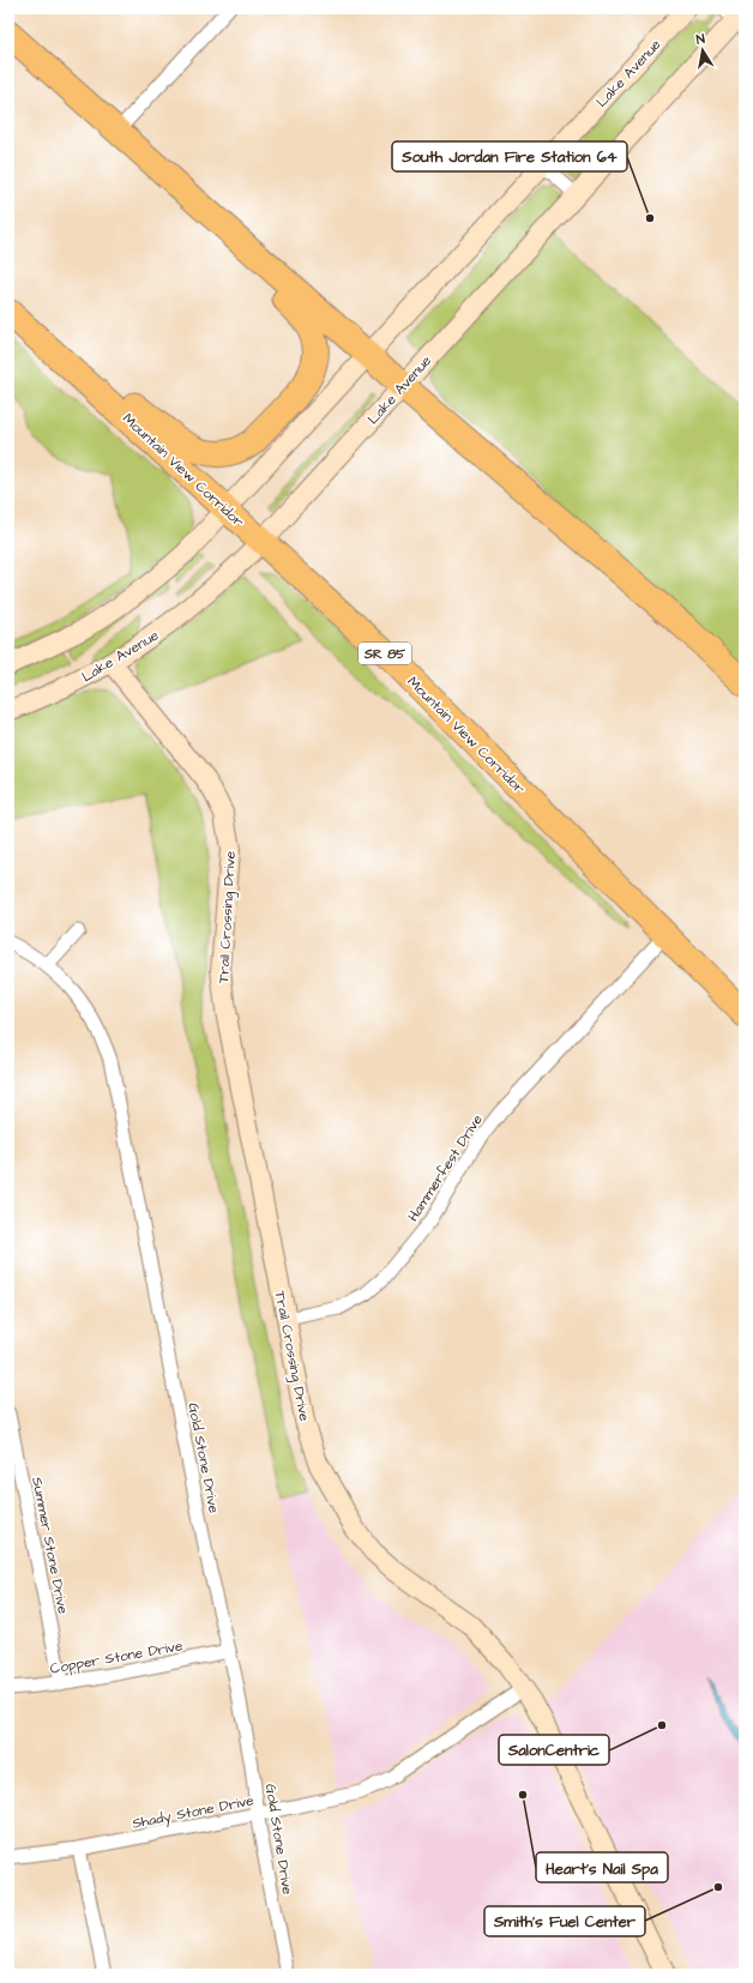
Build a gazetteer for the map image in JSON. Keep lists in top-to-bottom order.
{
  "streets": {
    "highway": ["Mountain View Corridor", "SR 85"],
    "street": [
      "Lake Avenue",
      "Trail Crossing Drive",
      "Hammerfest Drive",
      "Gold Stone Drive",
      "Summer Stone Drive",
      "Copper Stone Drive",
      "Shady Stone Drive"
    ]
  },
  "crossings": [
    ["Lake Avenue", "Mountain View Corridor"],
    ["Lake Avenue", "Trail Crossing Drive"],
    ["Mountain View Corridor", "Hammerfest Drive"],
    ["Trail Crossing Drive", "Hammerfest Drive"],
    ["Trail Crossing Drive", "Shady Stone Drive"],
    ["Gold Stone Drive", "Copper Stone Drive"],
    ["Gold Stone Drive", "Shady Stone Drive"],
    ["Summer Stone Drive", "Copper Stone Drive"]
  ],
  "places": [
    "South Jordan Fire Station 64",
    "SalonCentric",
    "Heart's Nail Spa",
    "Smith's Fuel Center"
  ],
  "north": "top"
}
